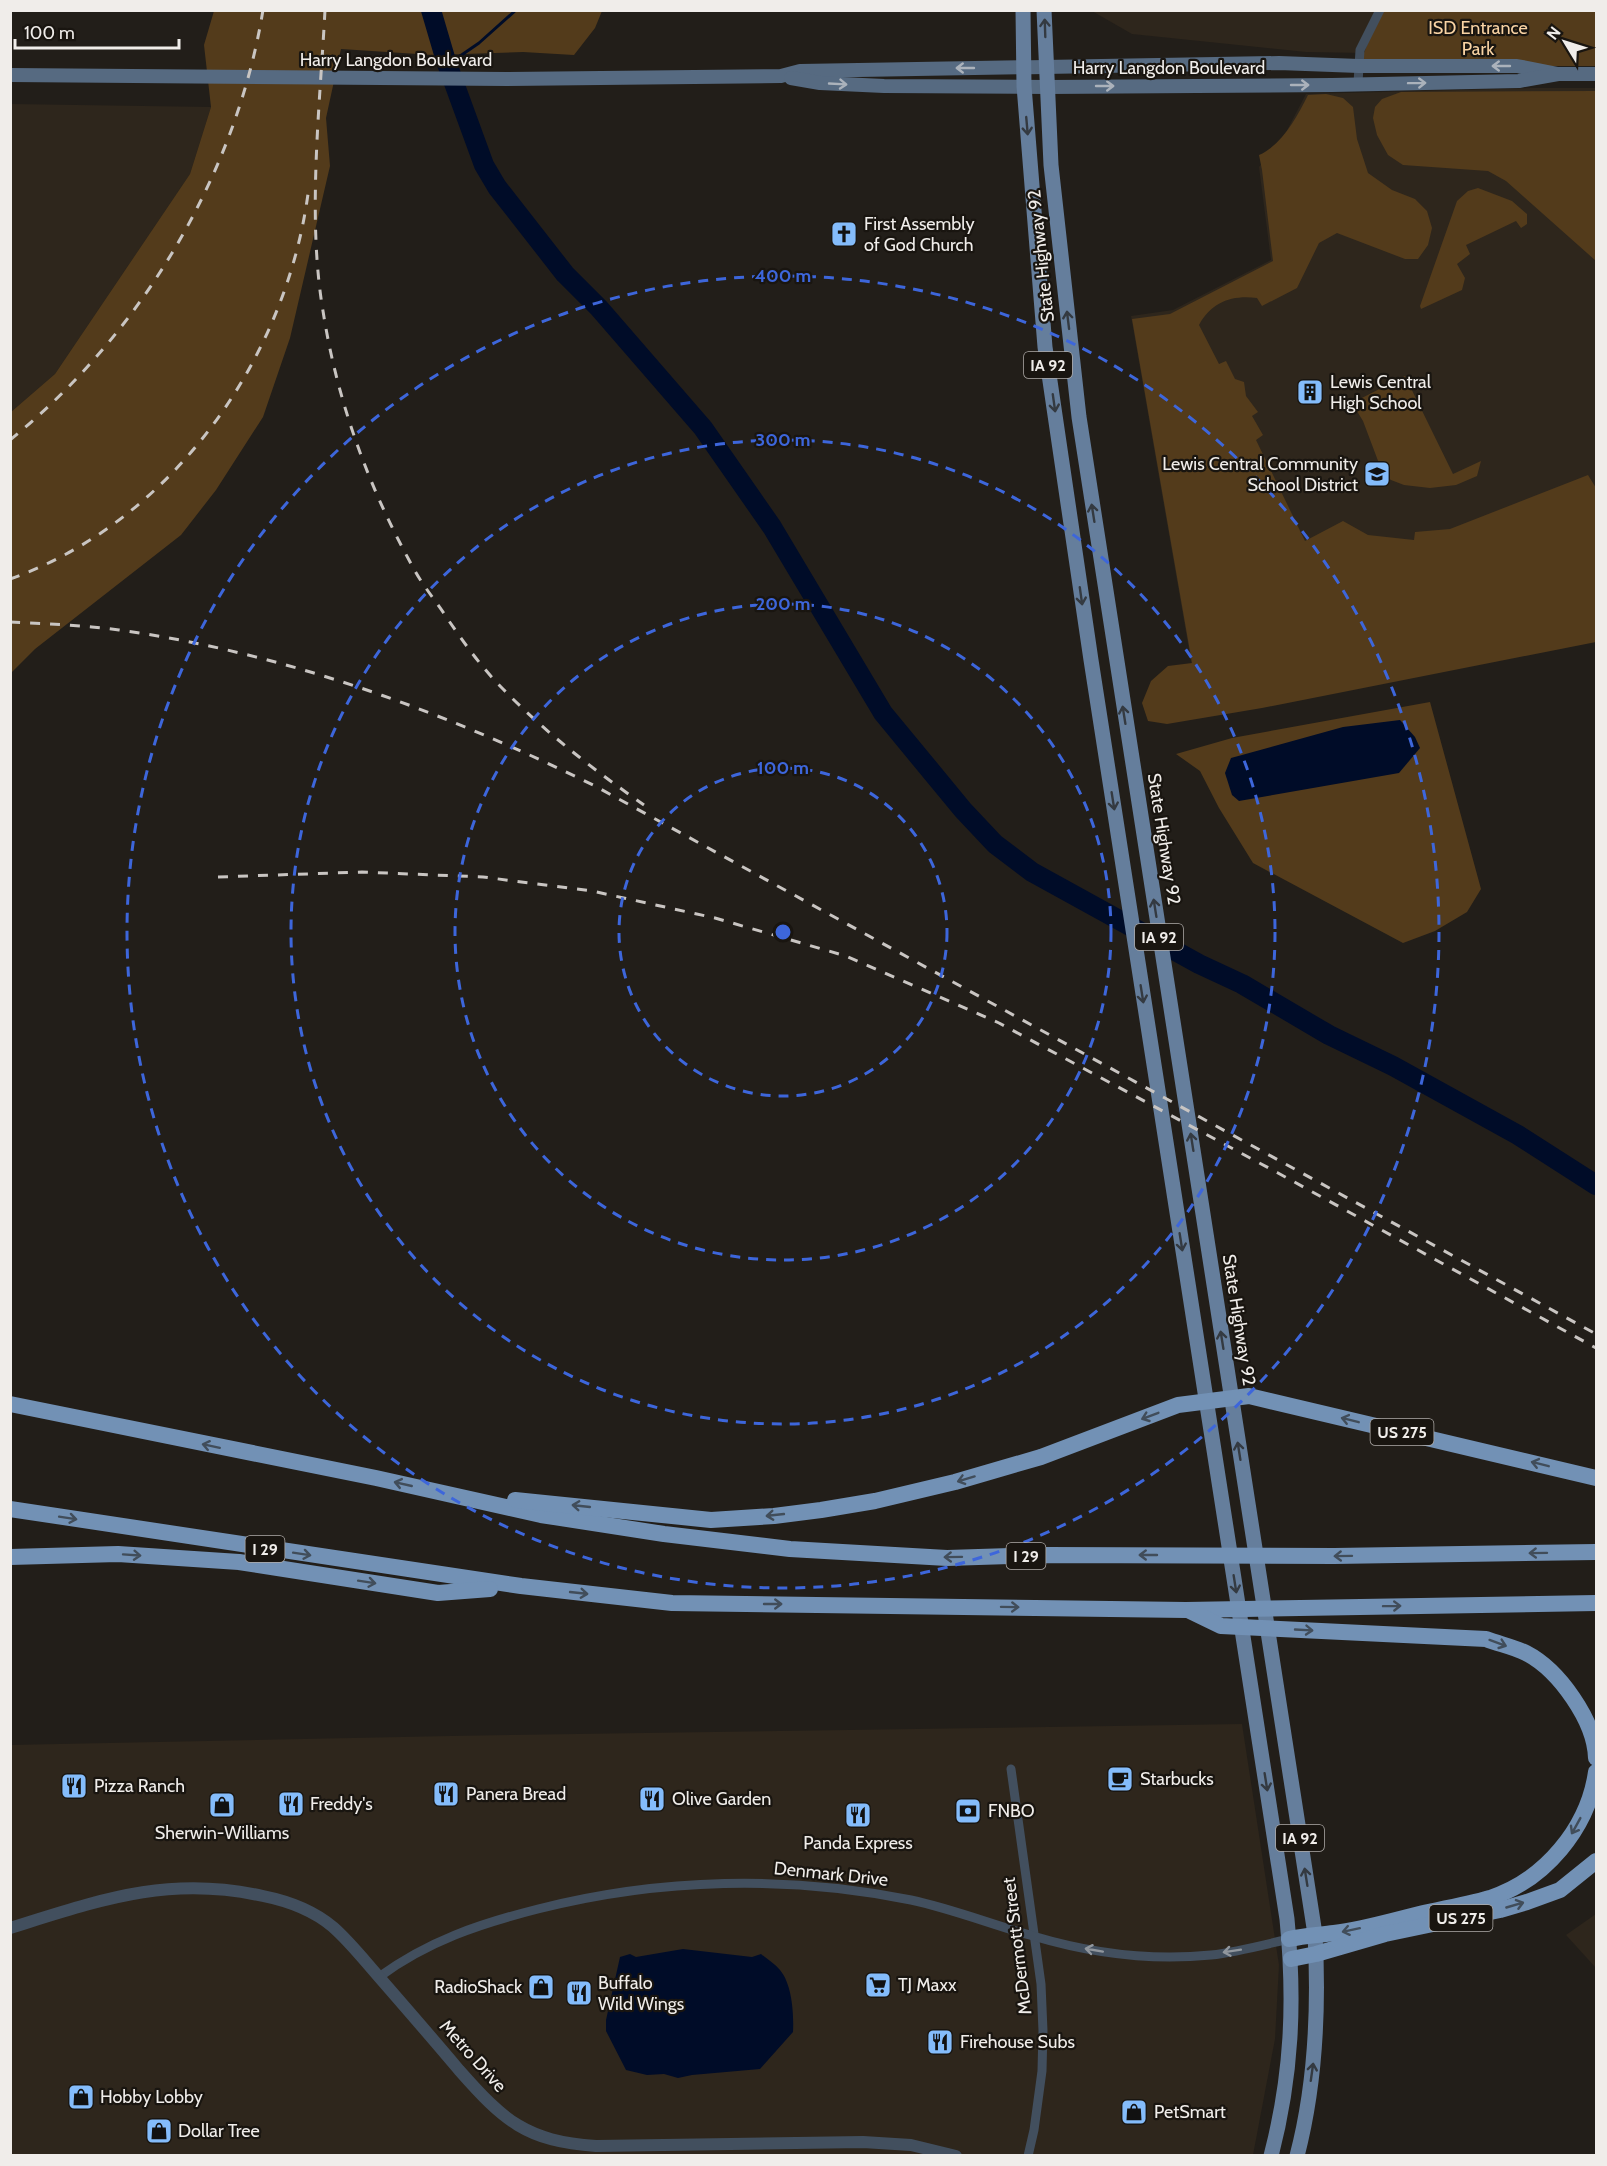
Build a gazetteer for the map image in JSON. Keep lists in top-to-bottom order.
{
  "streets": {
    "highway": ["US 275", "I 29"],
    "main road": ["Harry Langdon Boulevard", "State Highway 92", "IA 92"],
    "street": ["Denmark Drive", "McDermott Street", "Metro Drive"]
  },
  "crossings": [
    ["Harry Langdon Boulevard", "State Highway 92"],
    ["State Highway 92", "IA 92"],
    ["State Highway 92", "US 275"],
    ["State Highway 92", "Denmark Drive"],
    ["IA 92", "US 275"],
    ["Denmark Drive", "McDermott Street"],
    ["Denmark Drive", "Metro Drive"]
  ],
  "parks": ["ISD Entrance Park"],
  "places": {
    "church": ["First Assembly of God Church"],
    "building": ["Lewis Central High School"],
    "school or university": ["Lewis Central Community School District"],
    "cafe": ["Starbucks"],
    "restaurant": [
      "Pizza Ranch",
      "Panera Bread",
      "Olive Garden",
      "Freddy's",
      "Panda Express",
      "Buffalo Wild Wings",
      "Firehouse Subs"
    ],
    "shop": [
      "Sherwin-Williams",
      "RadioShack",
      "Hobby Lobby",
      "PetSmart",
      "Dollar Tree"
    ],
    "bank": ["FNBO"],
    "supermarket": ["TJ Maxx"]
  },
  "scale_bar": "100 m",
  "north": "top left",
  "rings": [
    "400 m",
    "300 m",
    "200 m",
    "100 m"
  ]
}
